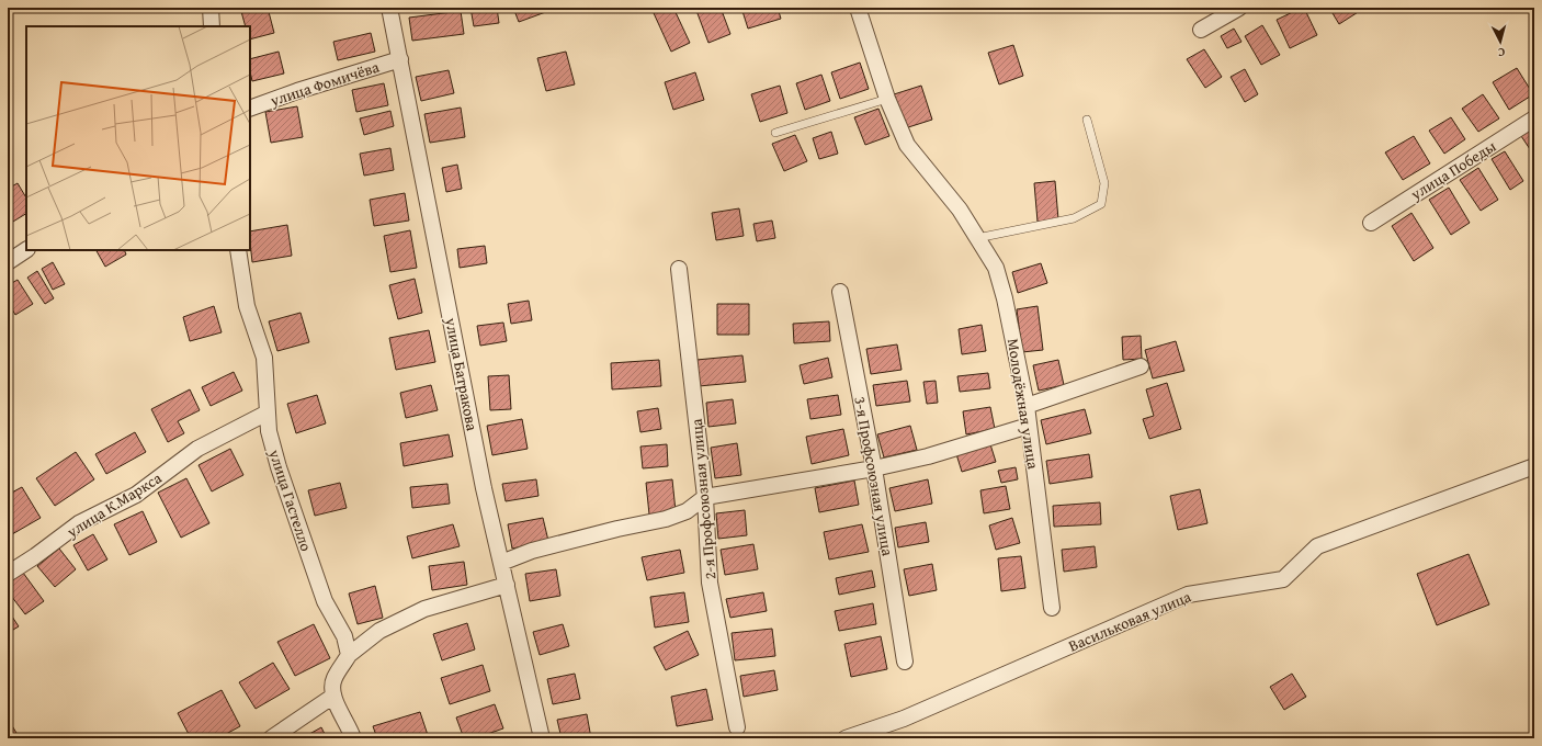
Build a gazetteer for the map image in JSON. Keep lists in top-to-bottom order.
{
  "streets": {
    "street": [
      "улица Фомичёва",
      "улица Победы",
      "улица Батракова",
      "Молодёжная улица",
      "3-я Профсоюзная улица",
      "2-я Профсоюзная улица",
      "улица Гастелло",
      "улица К.Маркса",
      "Васильковая улица"
    ]
  },
  "crossings": [
    ["улица Фомичёва", "улица Батракова"],
    ["улица Гастелло", "улица К.Маркса"]
  ],
  "north": "bottom"
}
